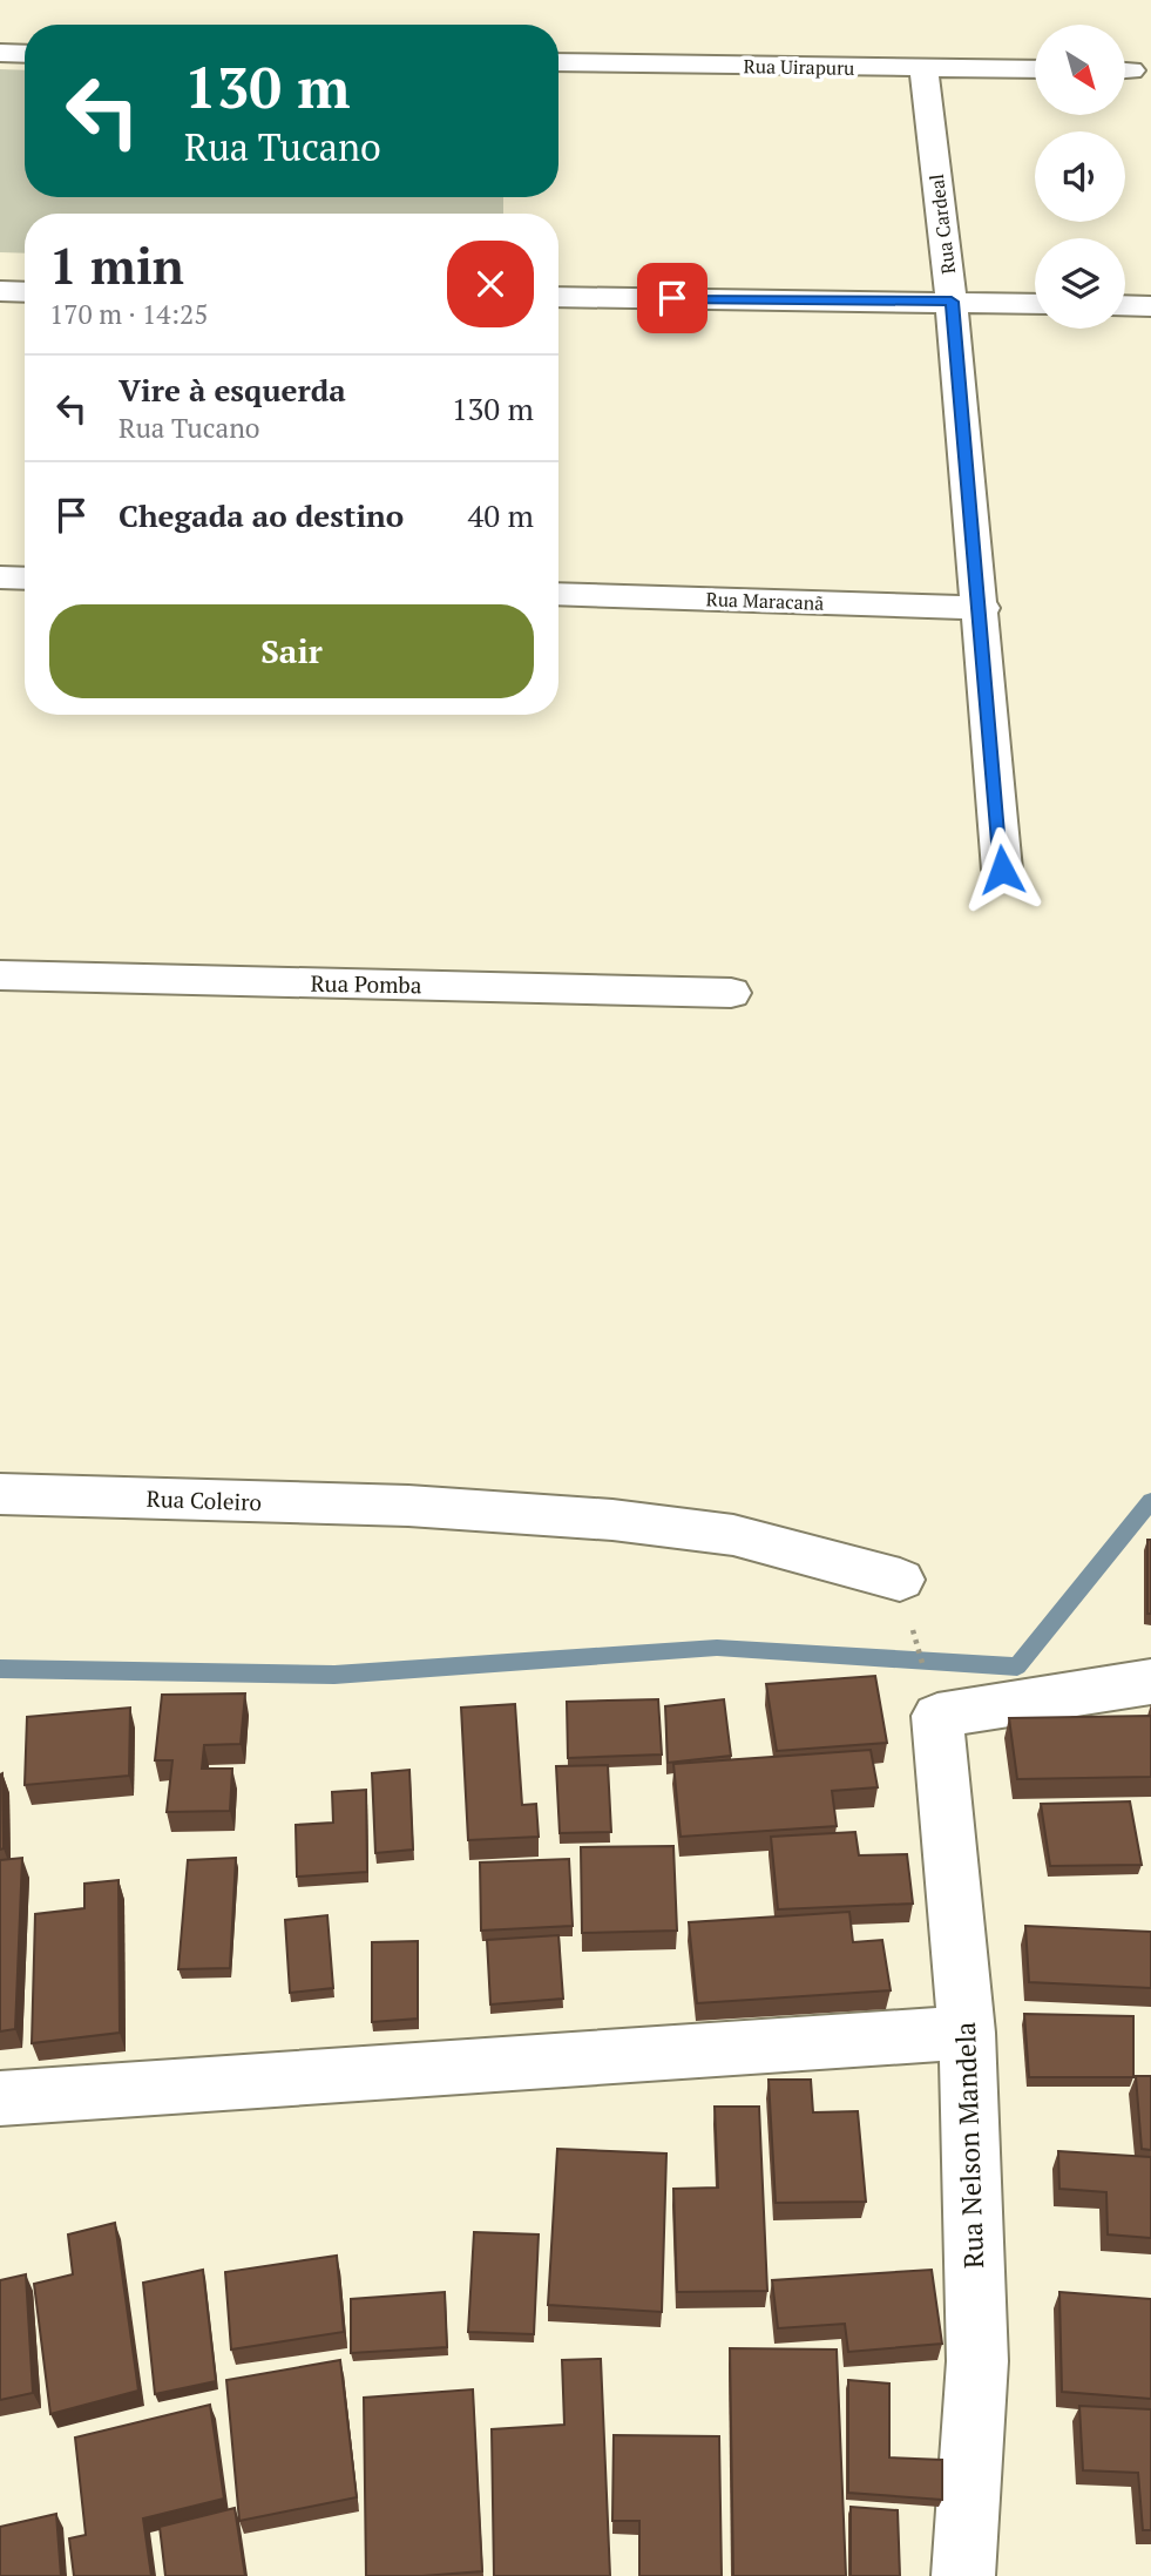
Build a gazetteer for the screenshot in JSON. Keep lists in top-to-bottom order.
{
  "streets": {
    "street": [
      "Rua Uirapuru",
      "Rua Cardeal",
      "Rua Maracanã",
      "Rua Pomba",
      "Rua Coleiro",
      "Rua Nelson Mandela"
    ]
  },
  "crossings": [
    ["Rua Uirapuru", "Rua Cardeal"],
    ["Rua Cardeal", "Rua Maracanã"]
  ],
  "north": "bottom right",
  "page": {
    "turn": ["130 m", "Rua Tucano"],
    "heading": ["1 min", "170 m · 14:25"],
    "list": [
      {
        "name": "Vire à esquerda",
        "note": "Rua Tucano",
        "value": "130 m"
      },
      {
        "name": "Chegada ao destino",
        "value": "40 m"
      }
    ],
    "buttons": "Sair"
  }
}
